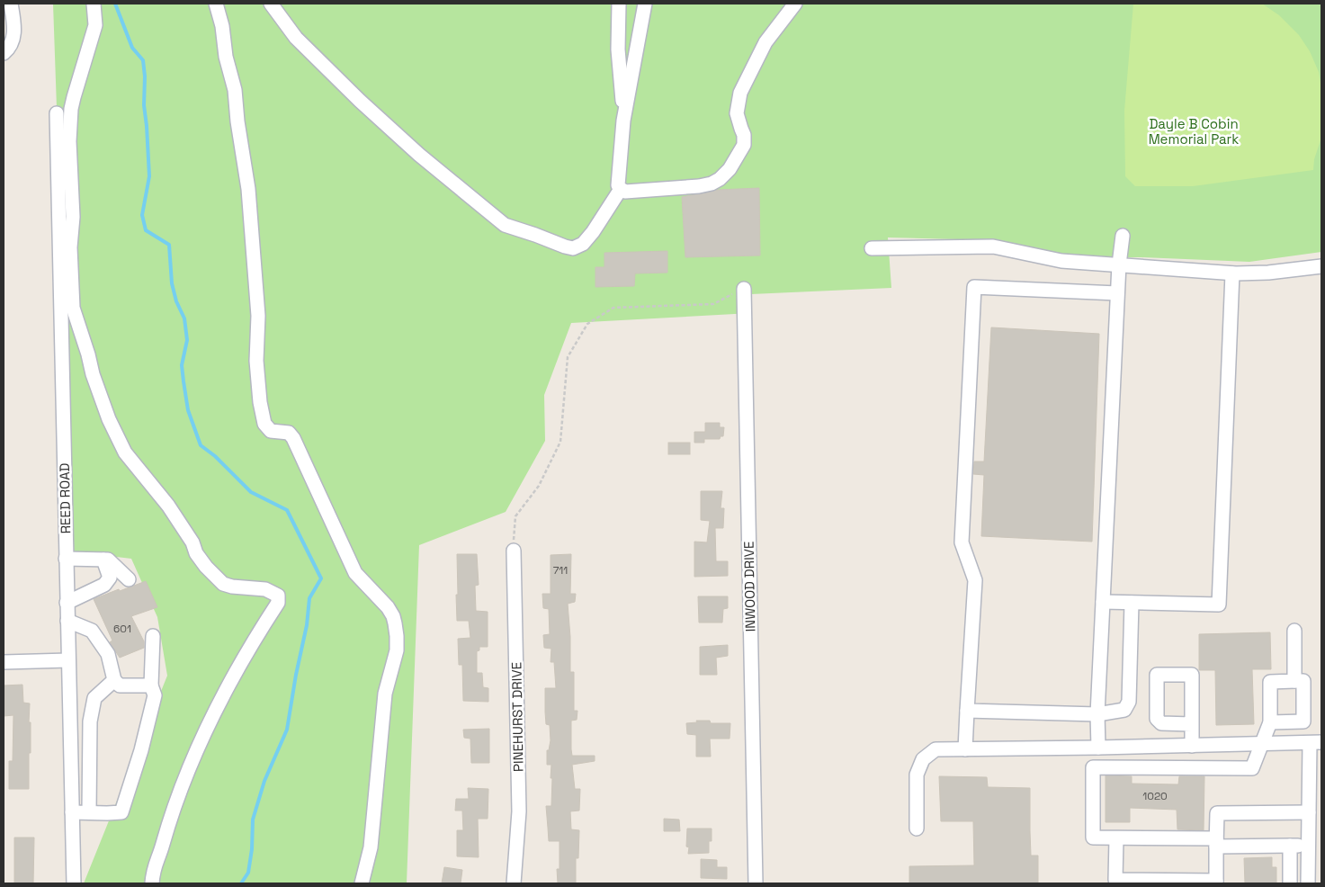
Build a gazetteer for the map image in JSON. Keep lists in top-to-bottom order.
{
  "streets": {
    "street": ["REED ROAD", "INWOOD DRIVE", "PINEHURST DRIVE"]
  },
  "parks": ["Dayle B Cobin Memorial Park"],
  "house_numbers": ["711", "601", "1020"]
}
